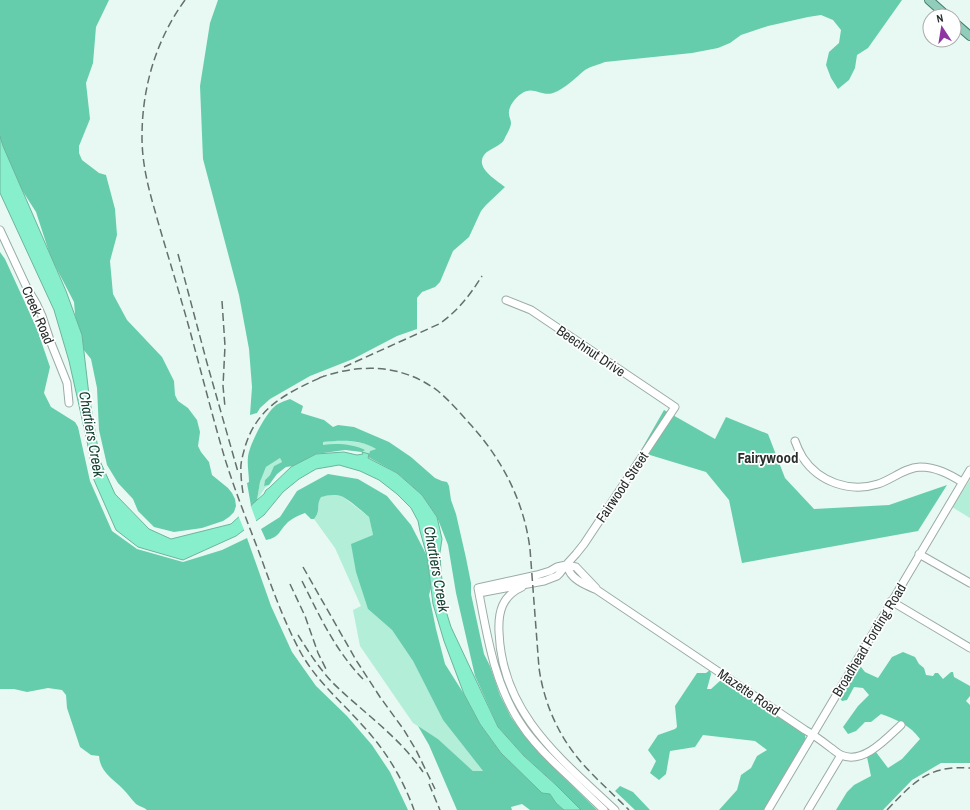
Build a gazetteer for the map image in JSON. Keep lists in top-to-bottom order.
{
  "streets": {
    "street": [
      "Creek Road",
      "Beechnut Drive",
      "Fairwood Street",
      "Broadhead Fording Road",
      "Mazette Road"
    ]
  },
  "crossings": [
    ["Beechnut Drive", "Fairwood Street"],
    ["Fairwood Street", "Mazette Road"],
    ["Broadhead Fording Road", "Mazette Road"]
  ],
  "districts": ["Fairywood"],
  "water": ["Chartiers Creek"],
  "north": "top"
}
